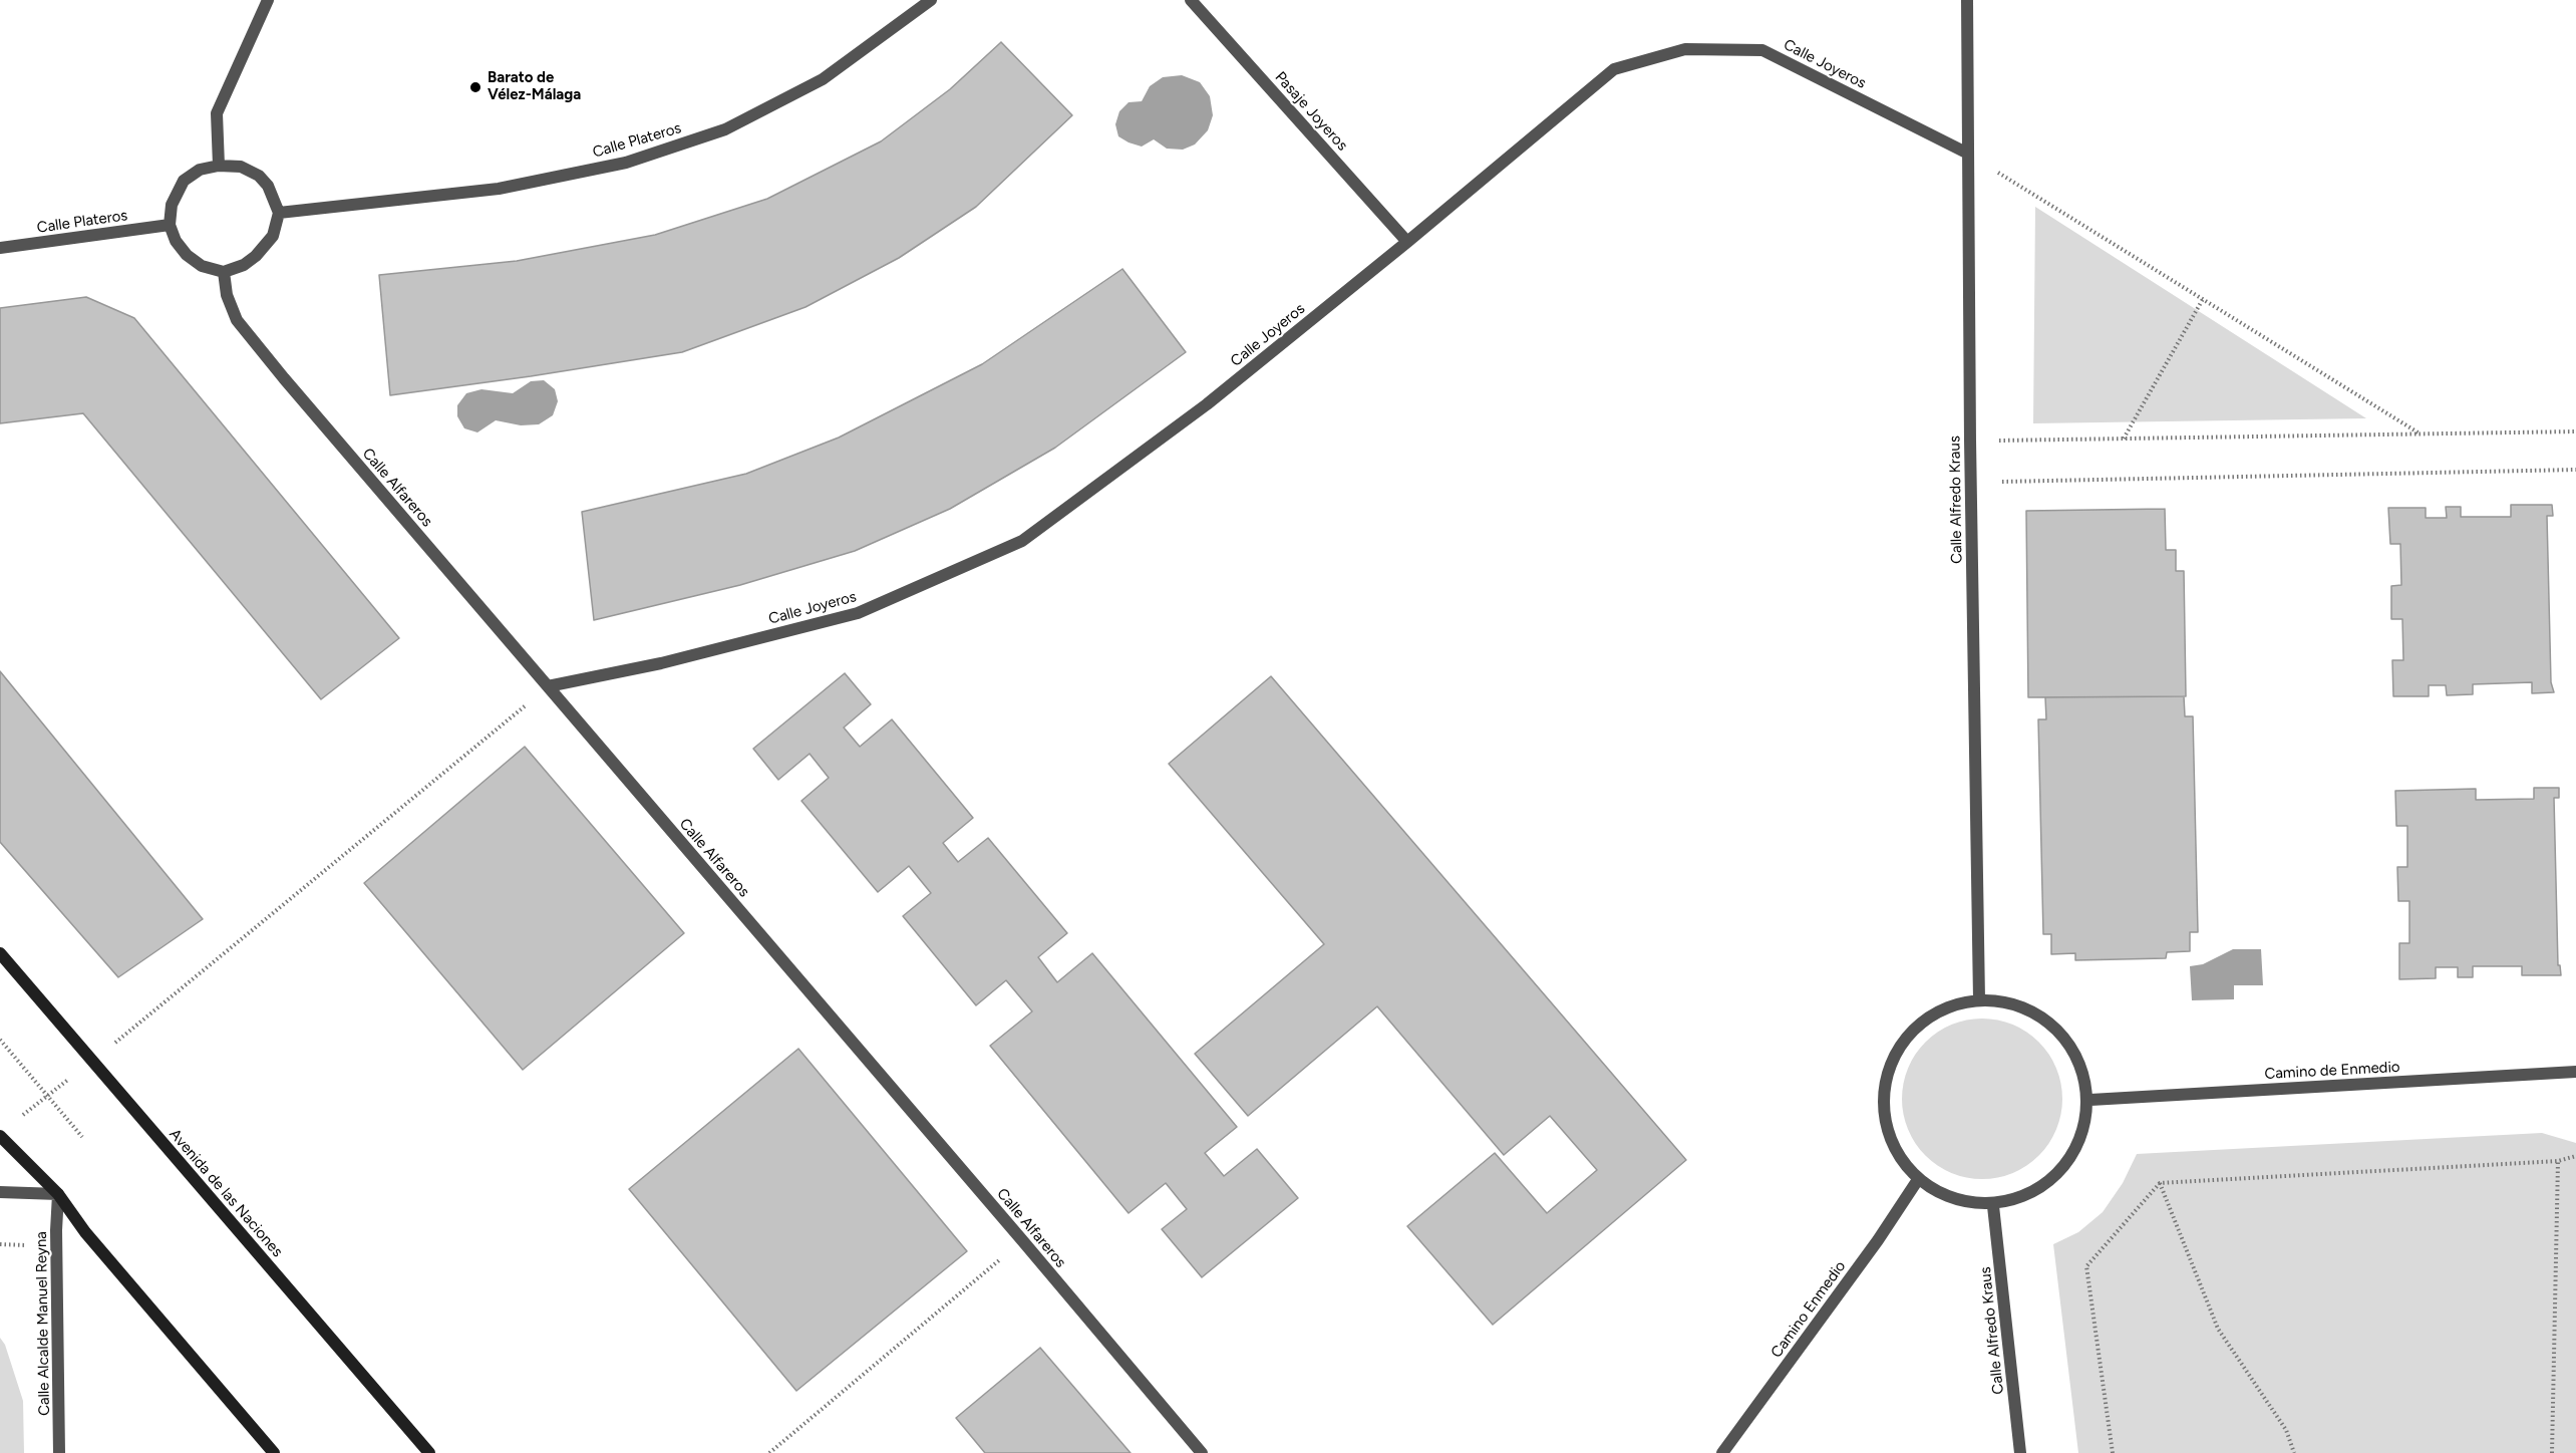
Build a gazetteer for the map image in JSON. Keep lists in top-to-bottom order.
{
  "streets": {
    "street": [
      "Calle Joyeros",
      "Pasaje Joyeros",
      "Calle Plateros",
      "Calle Alfareros",
      "Calle Alfredo Kraus",
      "Camino de Enmedio",
      "Avenida de las Naciones",
      "Camino Enmedio",
      "Calle Alcalde Manuel Reyna"
    ]
  },
  "crossings": [
    ["Calle Joyeros", "Pasaje Joyeros"],
    ["Calle Joyeros", "Calle Alfareros"],
    ["Calle Joyeros", "Calle Alfredo Kraus"],
    ["Calle Plateros", "Calle Alfareros"],
    ["Calle Alfredo Kraus", "Camino de Enmedio"],
    ["Calle Alfredo Kraus", "Camino Enmedio"],
    ["Camino de Enmedio", "Camino Enmedio"]
  ],
  "places": ["Barato de Vélez-Málaga"]
}
